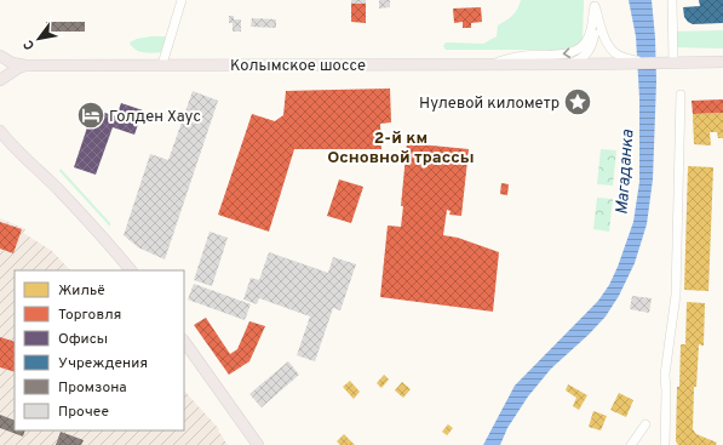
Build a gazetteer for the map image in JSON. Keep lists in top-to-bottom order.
{
  "streets": {
    "main road": ["Колымское шоссе"]
  },
  "districts": ["2-й км Основной трассы"],
  "water": ["Магаданка"],
  "places": {
    "place": ["Нулевой километр"],
    "hotel": ["Голден Хаус"]
  },
  "legend": [
    "Жильё",
    "Торговля",
    "Офисы",
    "Учреждения",
    "Промзона",
    "Прочее"
  ],
  "north": "bottom left"
}
